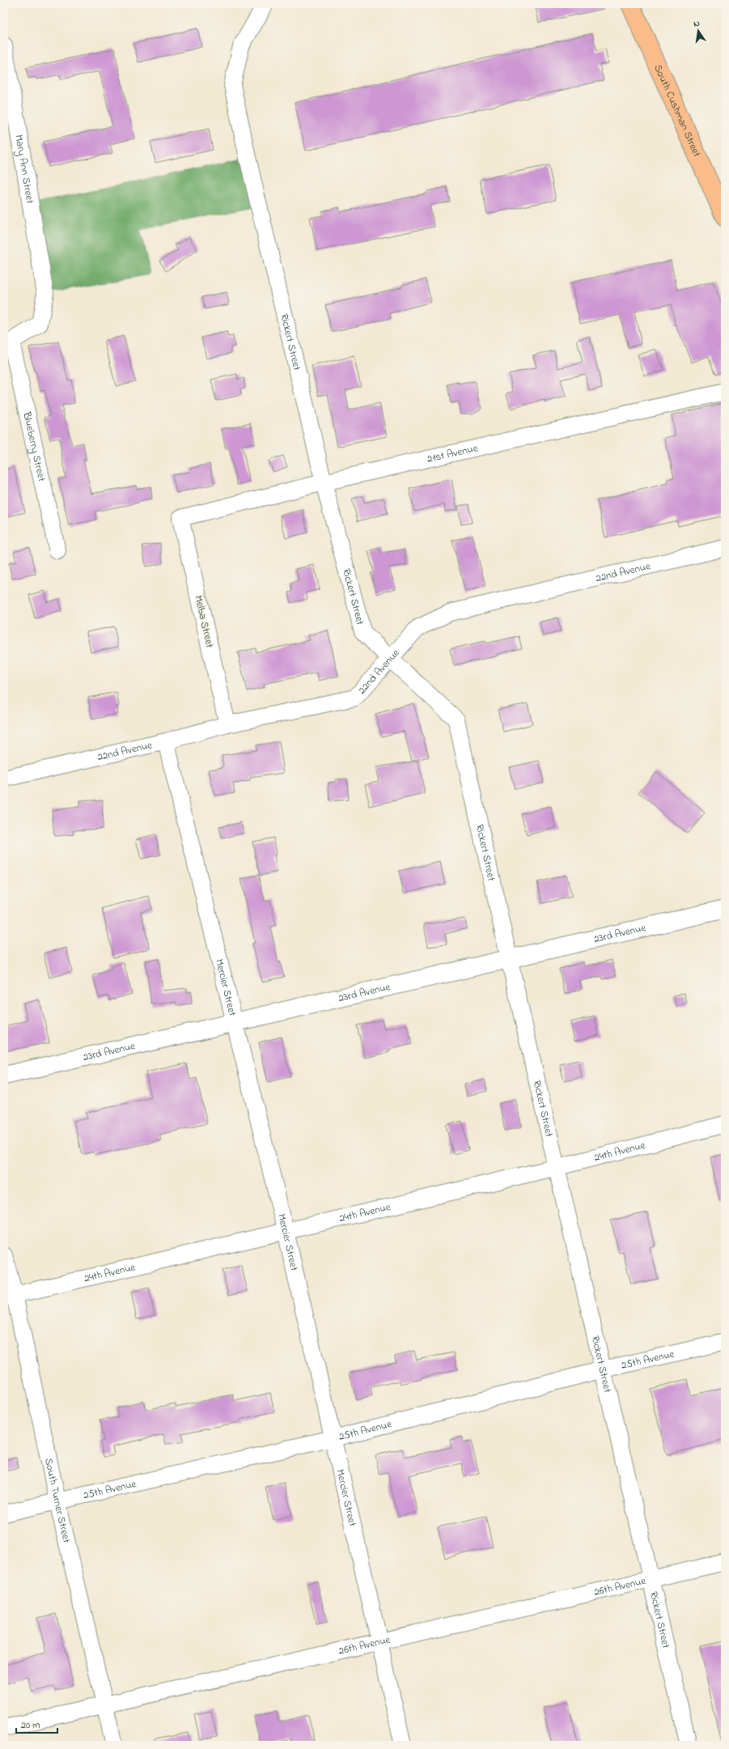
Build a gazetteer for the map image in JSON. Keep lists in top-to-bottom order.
{
  "streets": {
    "main road": ["South Cushman Street"],
    "street": [
      "Mary Ann Street",
      "Rickert Street",
      "Blueberry Street",
      "21st Avenue",
      "22nd Avenue",
      "Melba Street",
      "23rd Avenue",
      "Mercier Street",
      "24th Avenue",
      "25th Avenue",
      "South Turner Street",
      "26th Avenue"
    ]
  },
  "crossings": [
    ["Mary Ann Street", "Blueberry Street"],
    ["Rickert Street", "21st Avenue"],
    ["Rickert Street", "22nd Avenue"],
    ["Rickert Street", "23rd Avenue"],
    ["Rickert Street", "24th Avenue"],
    ["Rickert Street", "25th Avenue"],
    ["Rickert Street", "26th Avenue"],
    ["21st Avenue", "Melba Street"],
    ["22nd Avenue", "Melba Street"],
    ["22nd Avenue", "Mercier Street"],
    ["23rd Avenue", "Mercier Street"],
    ["Mercier Street", "24th Avenue"],
    ["Mercier Street", "25th Avenue"],
    ["Mercier Street", "26th Avenue"],
    ["24th Avenue", "South Turner Street"],
    ["25th Avenue", "South Turner Street"],
    ["South Turner Street", "26th Avenue"]
  ],
  "scale_bar": "20 m",
  "north": "top"
}
